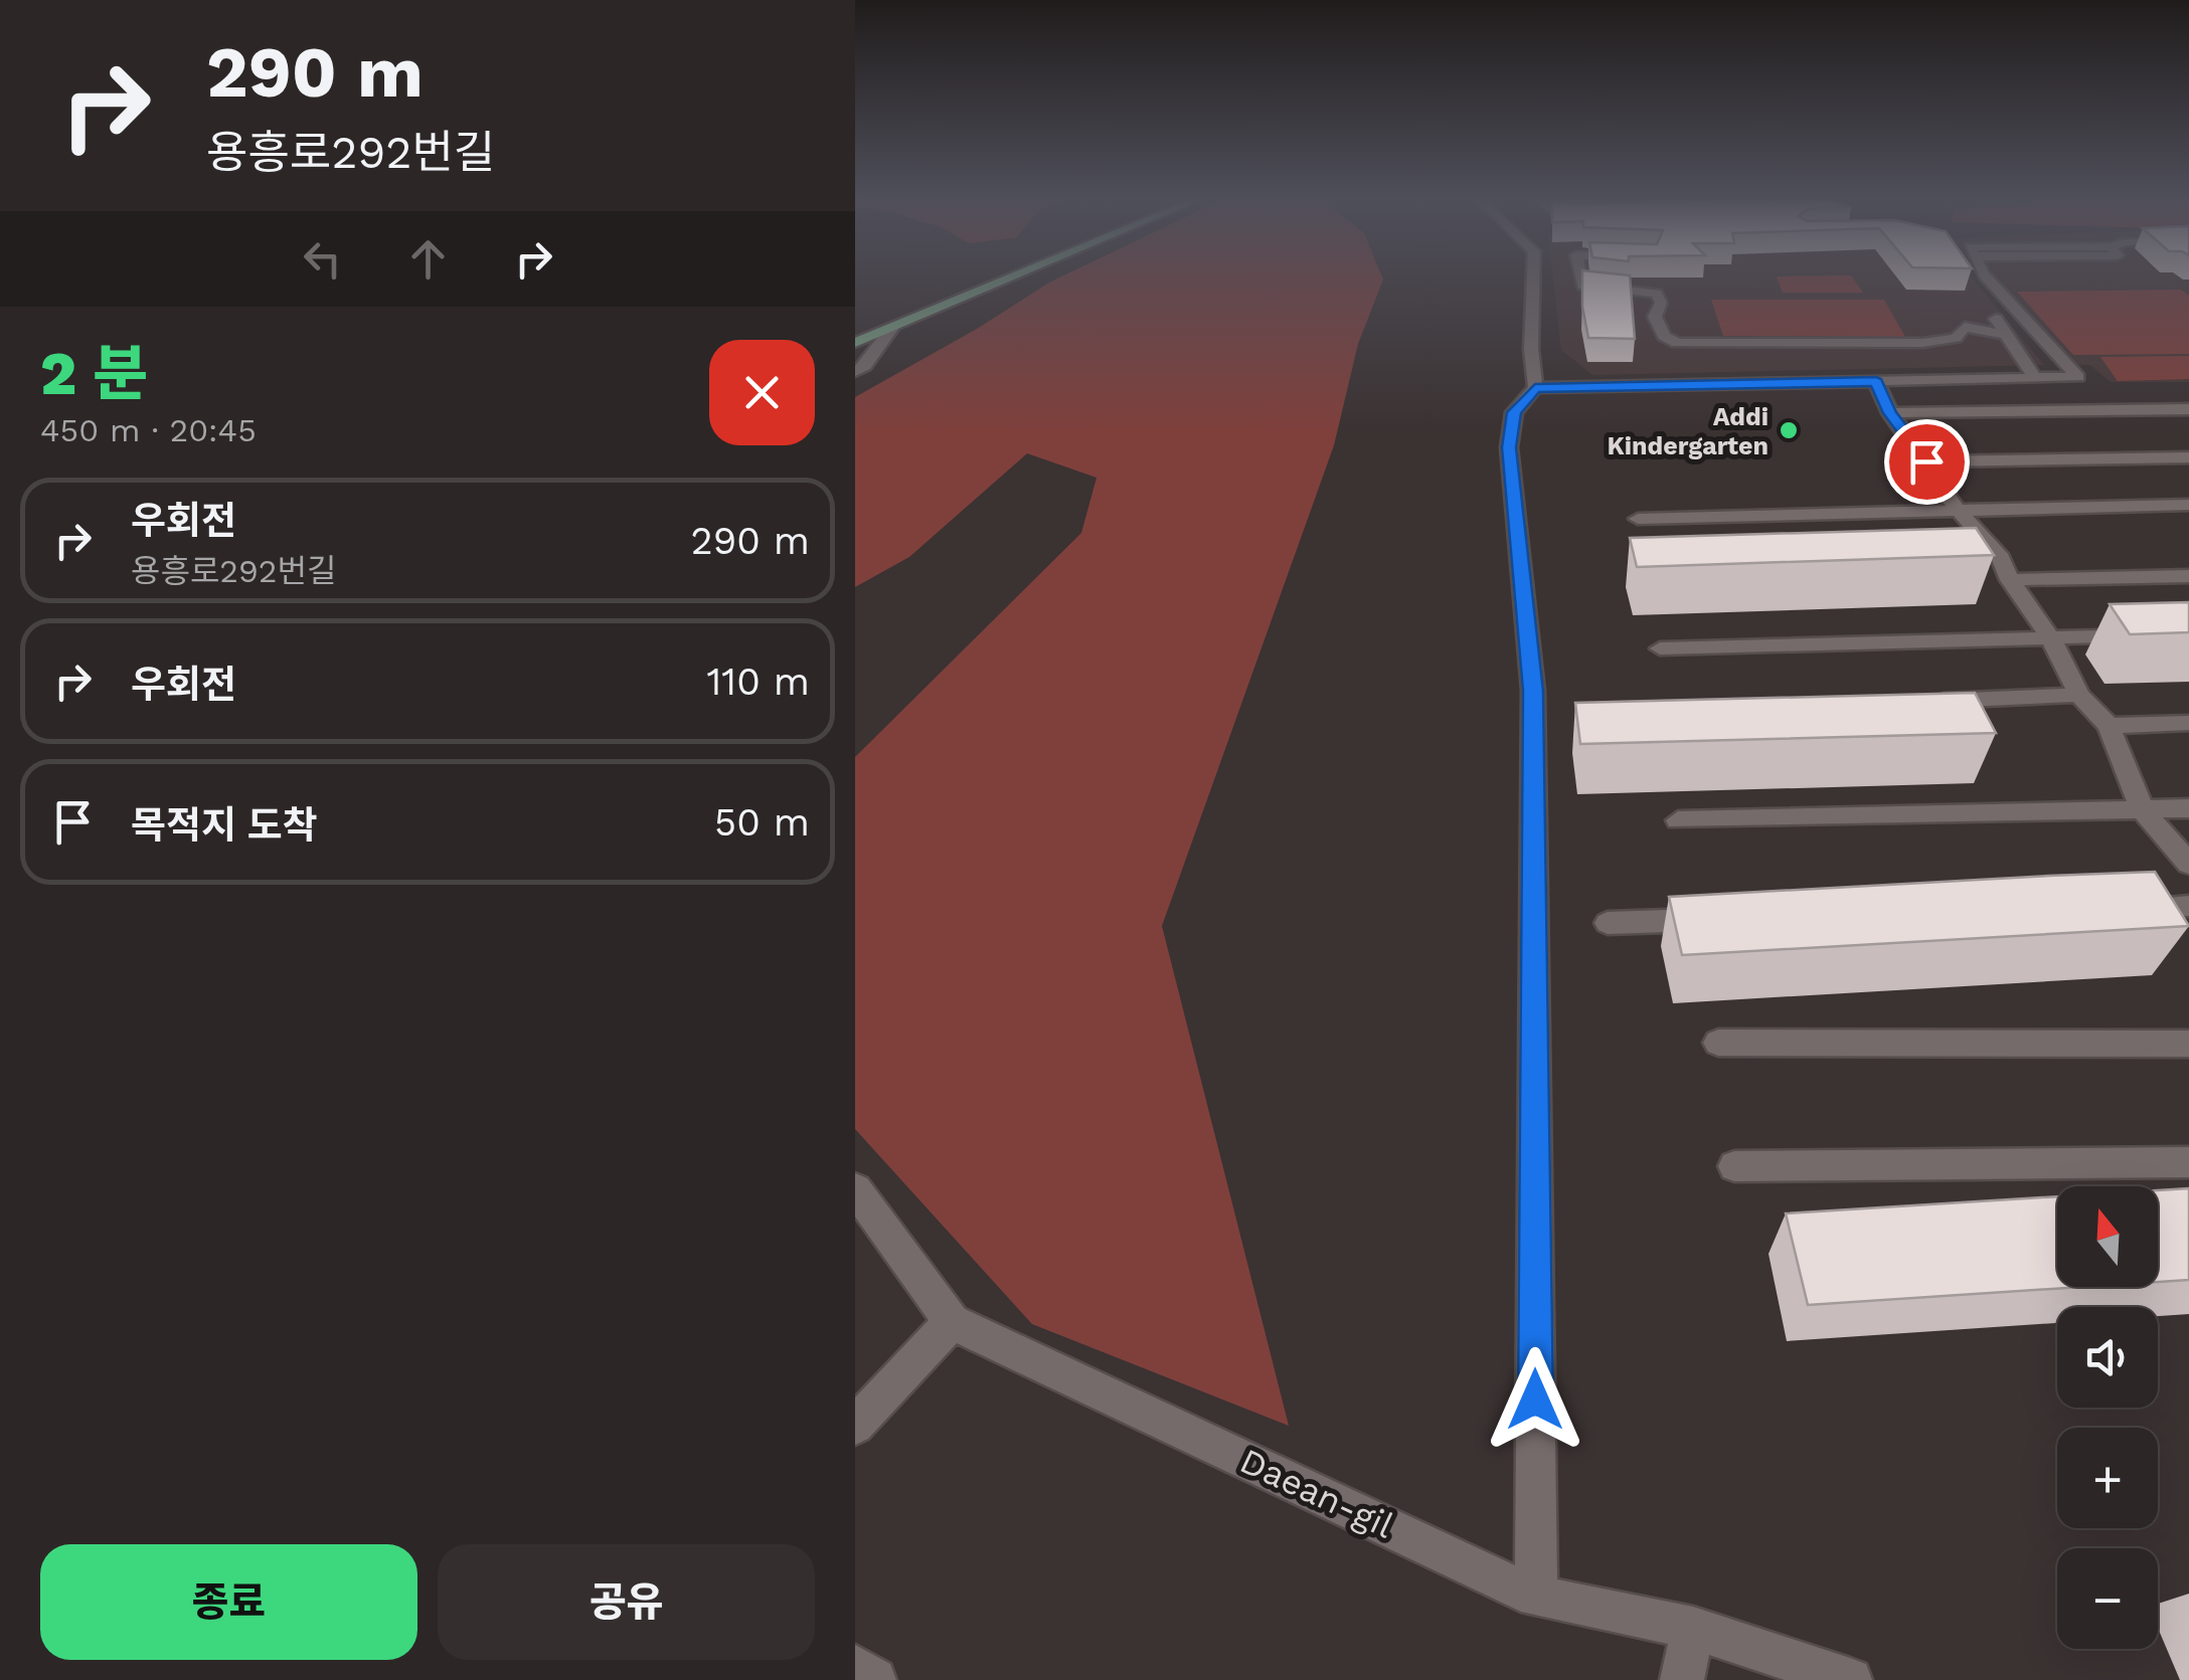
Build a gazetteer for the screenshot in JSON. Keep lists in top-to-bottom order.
{
  "streets": {
    "street": ["Daean-gil"]
  },
  "places": ["Addi Kindergarten"],
  "north": "top",
  "page": {
    "turn": ["290 m", "용흥로292번길"],
    "heading": ["2 분", "450 m · 20:45"],
    "list": [
      {
        "name": "우회전",
        "note": "용흥로292번길",
        "value": "290 m"
      },
      {
        "name": "우회전",
        "value": "110 m"
      },
      {
        "name": "목적지 도착",
        "value": "50 m"
      }
    ],
    "map_buttons": ["+", "−"],
    "buttons": ["종료", "공유"]
  }
}
